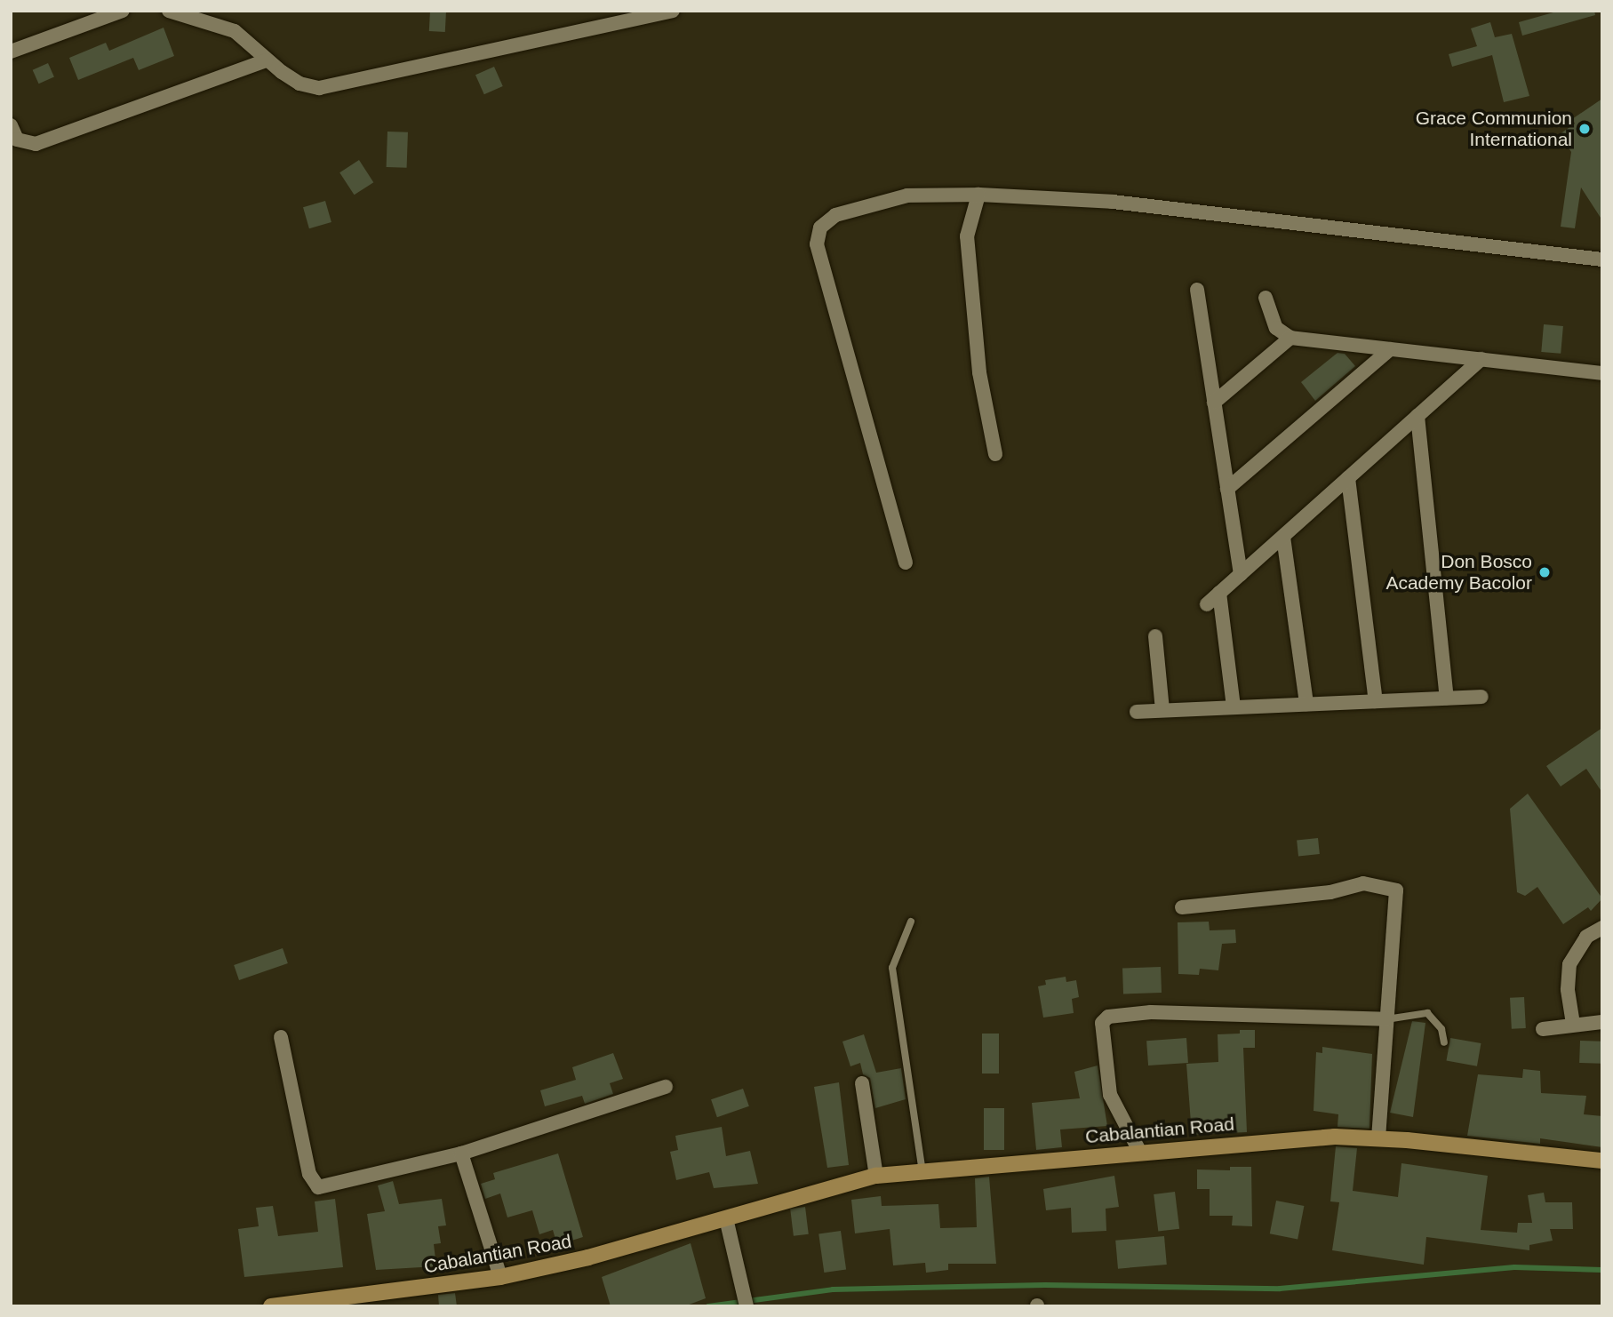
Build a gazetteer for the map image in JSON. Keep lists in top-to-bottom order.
{
  "streets": {
    "street": ["Cabalantian Road"]
  },
  "places": ["Grace Communion International", "Don Bosco Academy Bacolor"]
}
